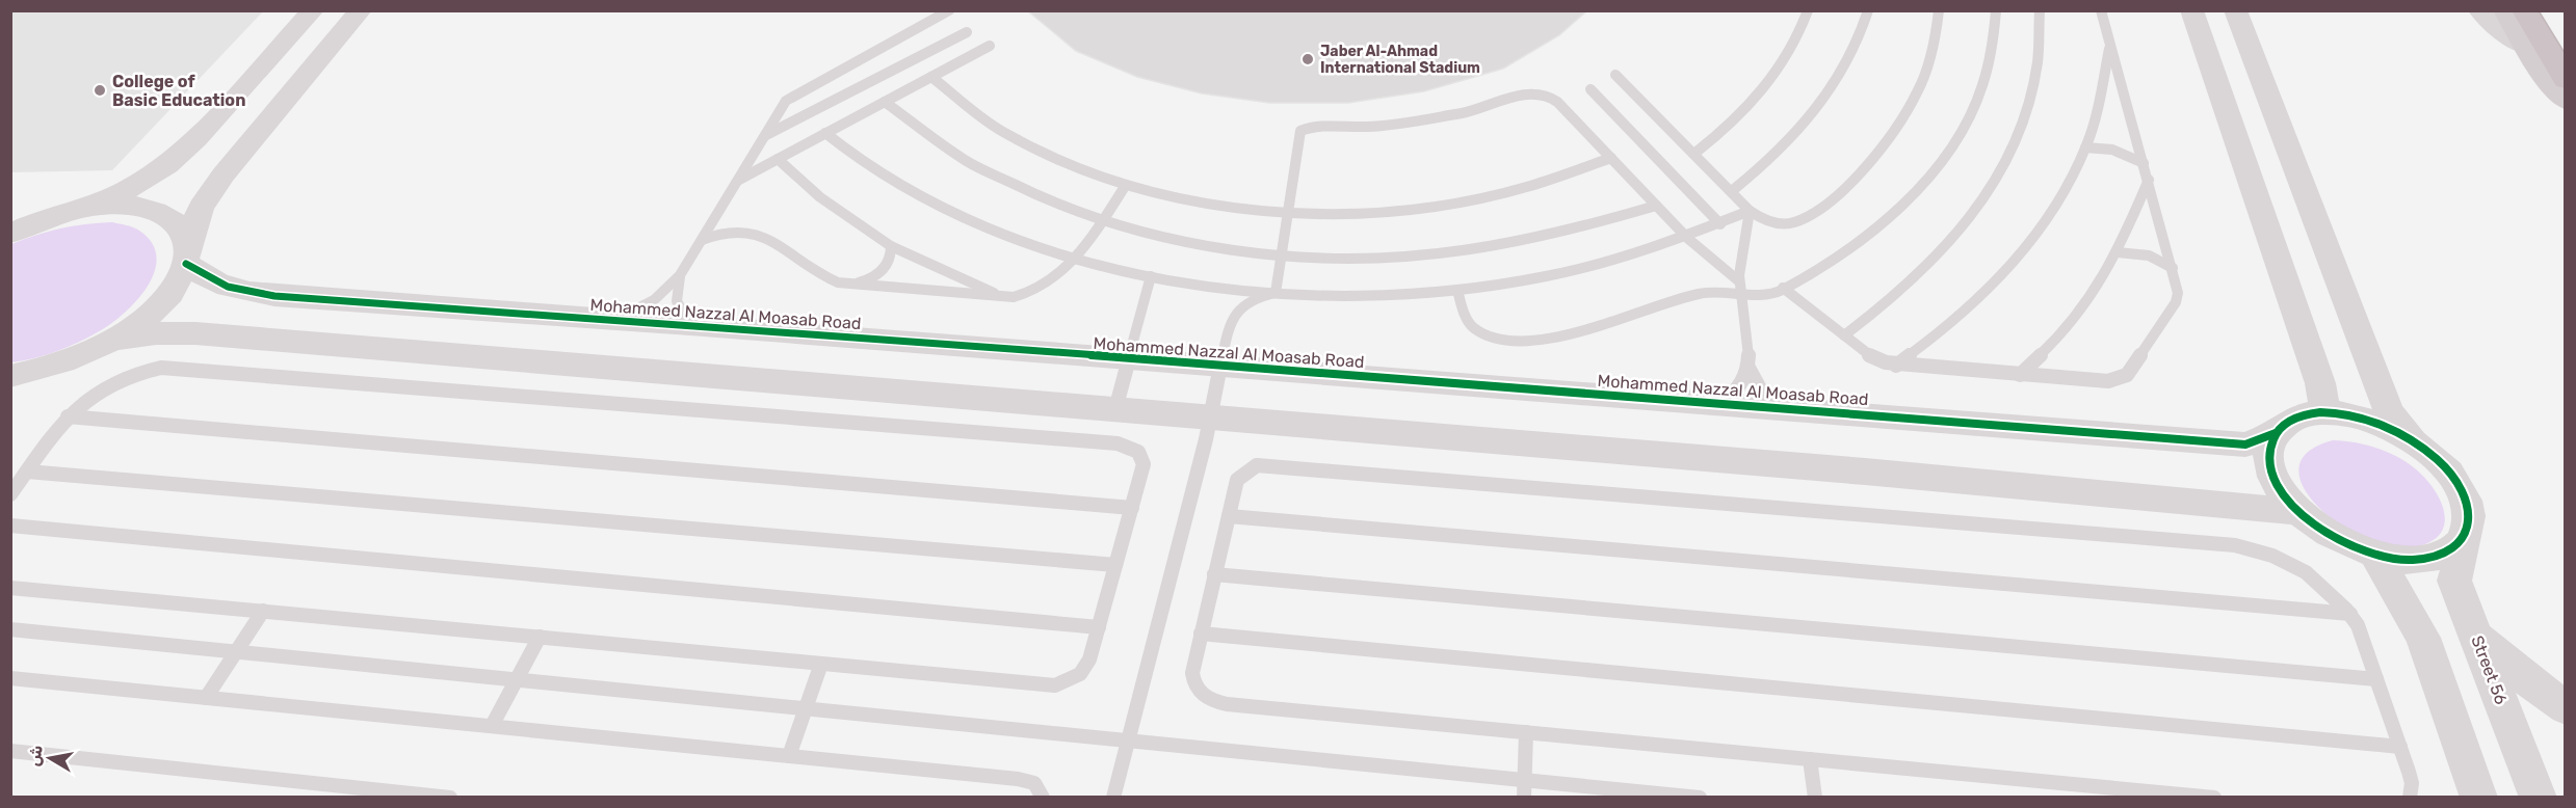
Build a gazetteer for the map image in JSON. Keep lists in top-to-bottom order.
{
  "streets": {
    "street": ["Mohammed Nazzal Al Moasab Road", "Street 56"]
  },
  "crossings": [
    ["Mohammed Nazzal Al Moasab Road", "Street 56"]
  ],
  "places": ["Jaber Al-Ahmad International Stadium", "College of Basic Education"],
  "north": "left"
}
